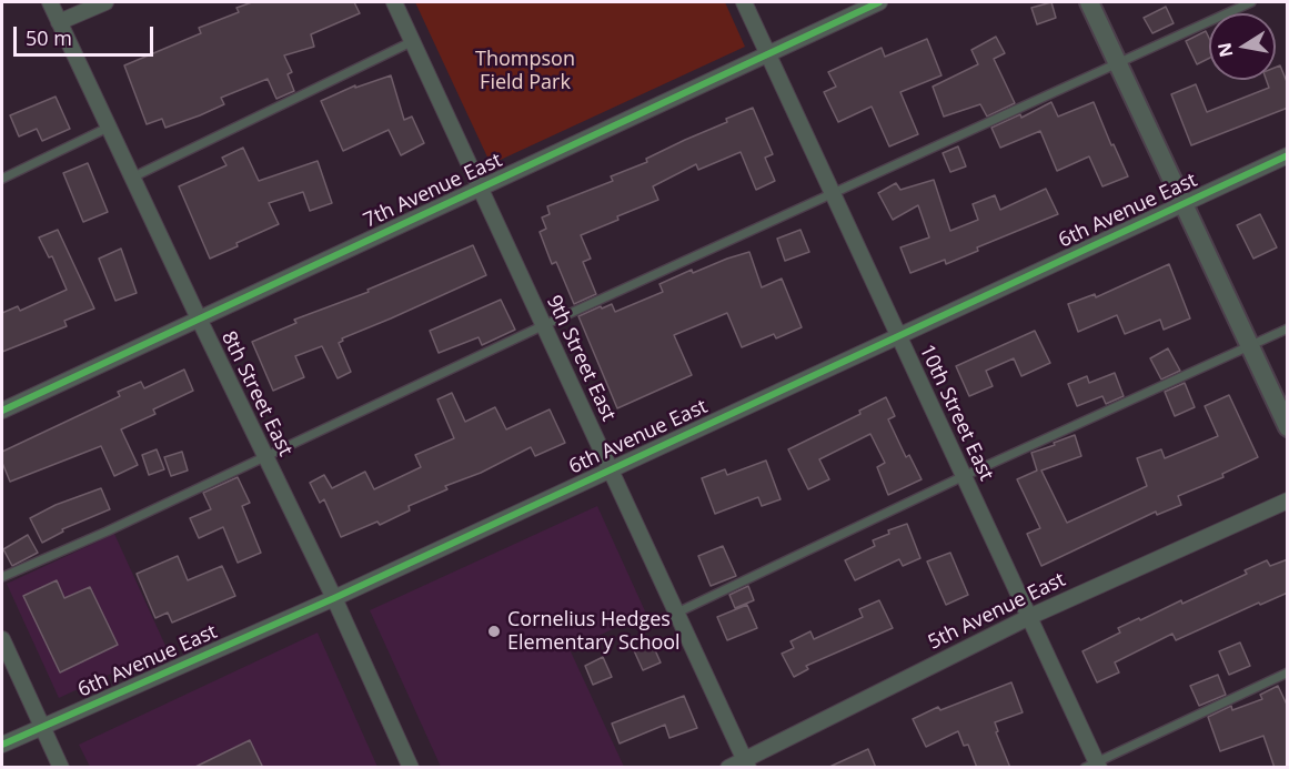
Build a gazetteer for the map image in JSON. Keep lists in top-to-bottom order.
{
  "streets": {
    "street": [
      "7th Avenue East",
      "6th Avenue East",
      "9th Street East",
      "8th Street East",
      "10th Street East",
      "5th Avenue East"
    ]
  },
  "crossings": [
    ["7th Avenue East", "9th Street East"],
    ["7th Avenue East", "8th Street East"],
    ["7th Avenue East", "10th Street East"],
    ["6th Avenue East", "9th Street East"],
    ["6th Avenue East", "8th Street East"],
    ["6th Avenue East", "10th Street East"],
    ["9th Street East", "5th Avenue East"],
    ["10th Street East", "5th Avenue East"]
  ],
  "parks": ["Thompson Field Park"],
  "places": ["Cornelius Hedges Elementary School"],
  "scale_bar": "50 m",
  "north": "left"
}
